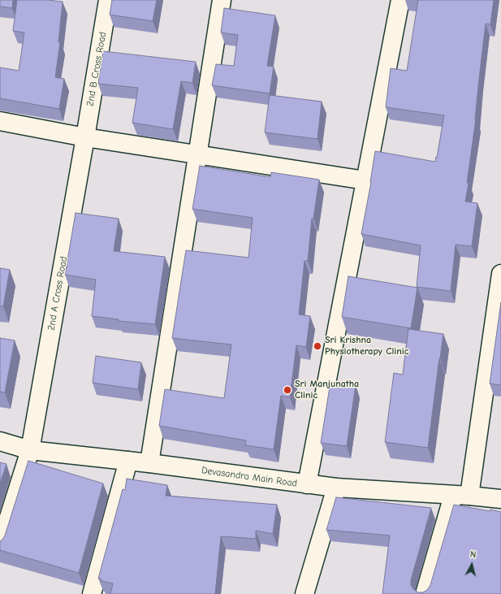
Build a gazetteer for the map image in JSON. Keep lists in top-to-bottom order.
{
  "streets": {
    "street": ["2nd B Cross Road", "2nd A Cross Road", "Devasandra Main Road"]
  },
  "crossings": [
    ["2nd B Cross Road", "2nd A Cross Road"],
    ["2nd A Cross Road", "Devasandra Main Road"]
  ],
  "places": ["Sri Krishna Physiotherapy Clinic", "Sri Manjunatha Clinic"],
  "north": "top"
}
